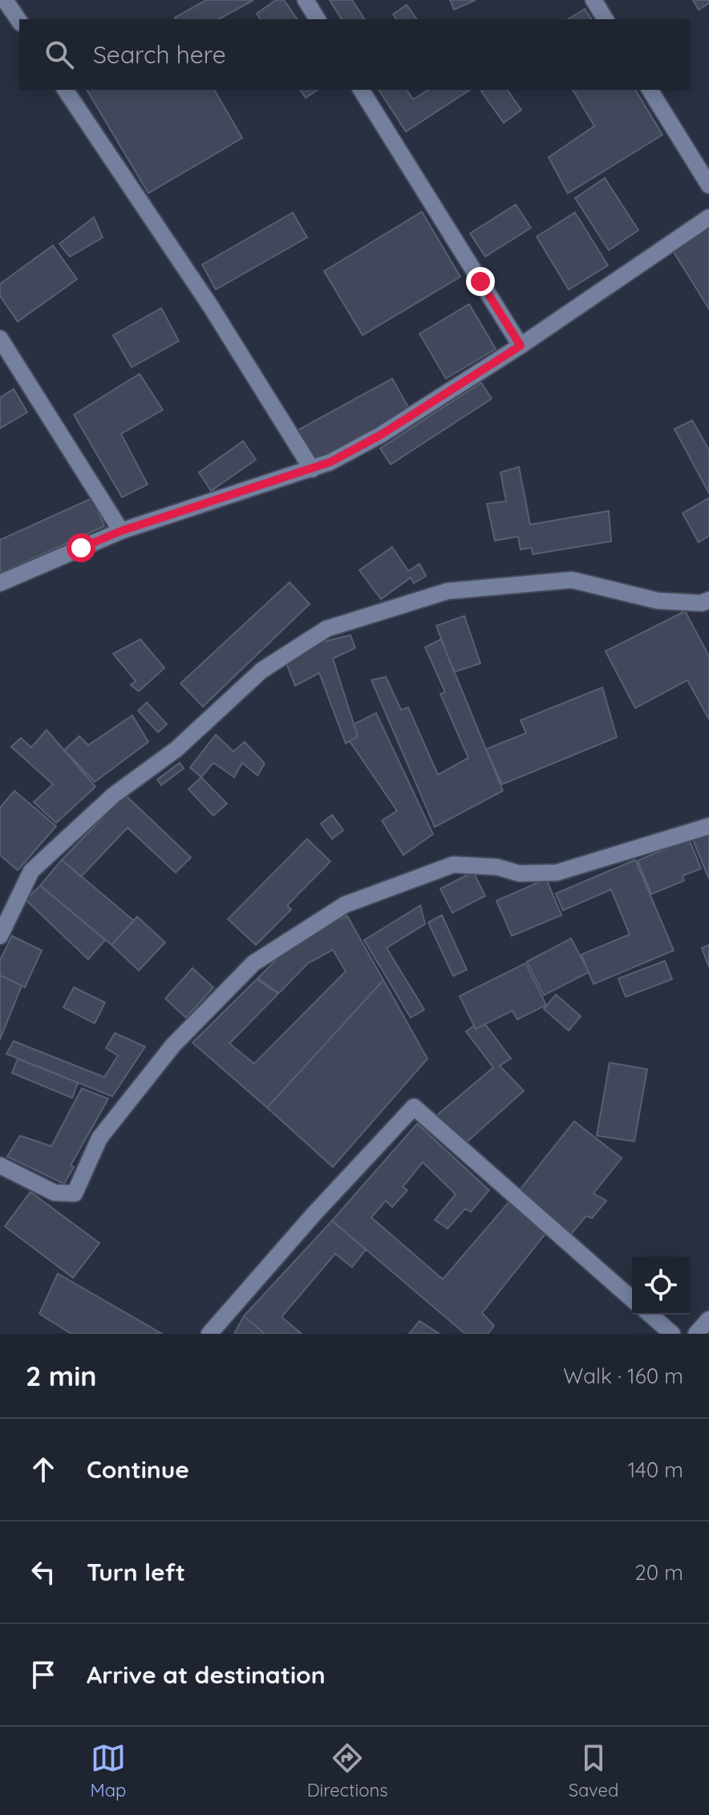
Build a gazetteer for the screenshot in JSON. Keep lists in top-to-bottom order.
{
  "page": {
    "search": "Search here",
    "heading": ["2 min", "Walk · 160 m"],
    "list": [
      ["Continue", "140 m"],
      ["Turn left", "20 m"],
      "Arrive at destination"
    ],
    "nav": ["Map", "Directions", "Saved"]
  }
}
